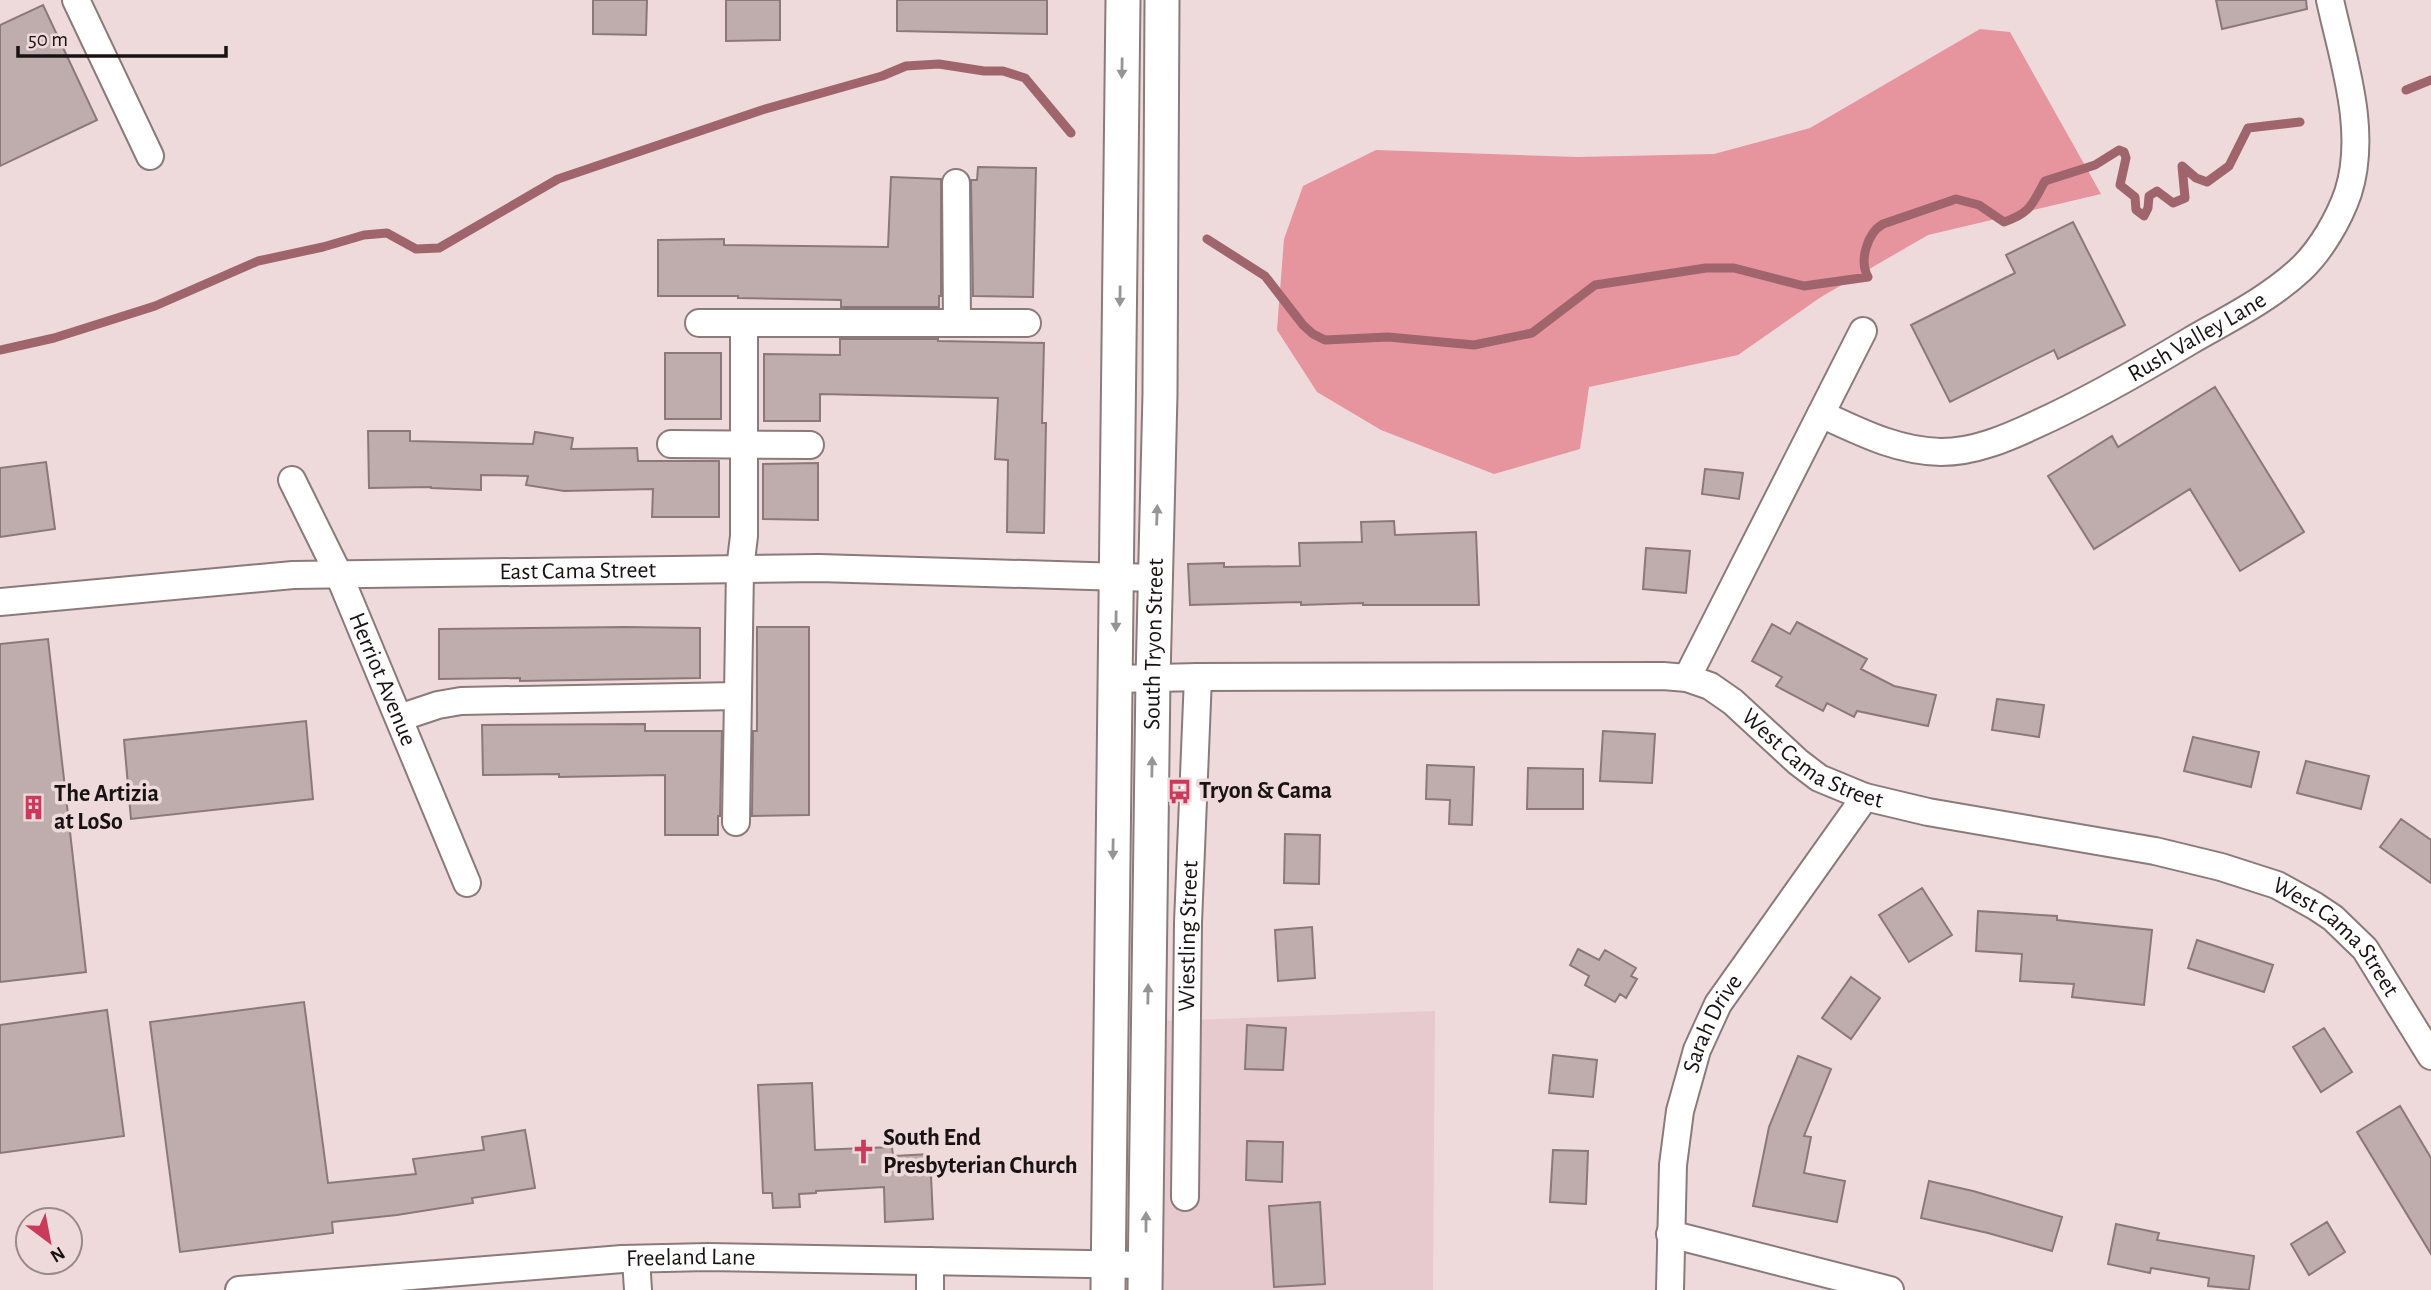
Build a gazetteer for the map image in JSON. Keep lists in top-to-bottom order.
{
  "streets": {
    "main road": ["South Tryon Street"],
    "street": [
      "Rush Valley Lane",
      "East Cama Street",
      "Herriot Avenue",
      "West Cama Street",
      "Wiestling Street",
      "Sarah Drive",
      "Freeland Lane"
    ]
  },
  "crossings": [
    ["East Cama Street", "South Tryon Street"],
    ["East Cama Street", "Herriot Avenue"],
    ["South Tryon Street", "West Cama Street"],
    ["South Tryon Street", "Freeland Lane"],
    ["West Cama Street", "Wiestling Street"],
    ["West Cama Street", "Sarah Drive"]
  ],
  "places": {
    "bus stop": ["Tryon & Cama"],
    "building": ["The Artizia at LoSo"],
    "church": ["South End Presbyterian Church"]
  },
  "scale_bar": "50 m",
  "north": "bottom right"
}
